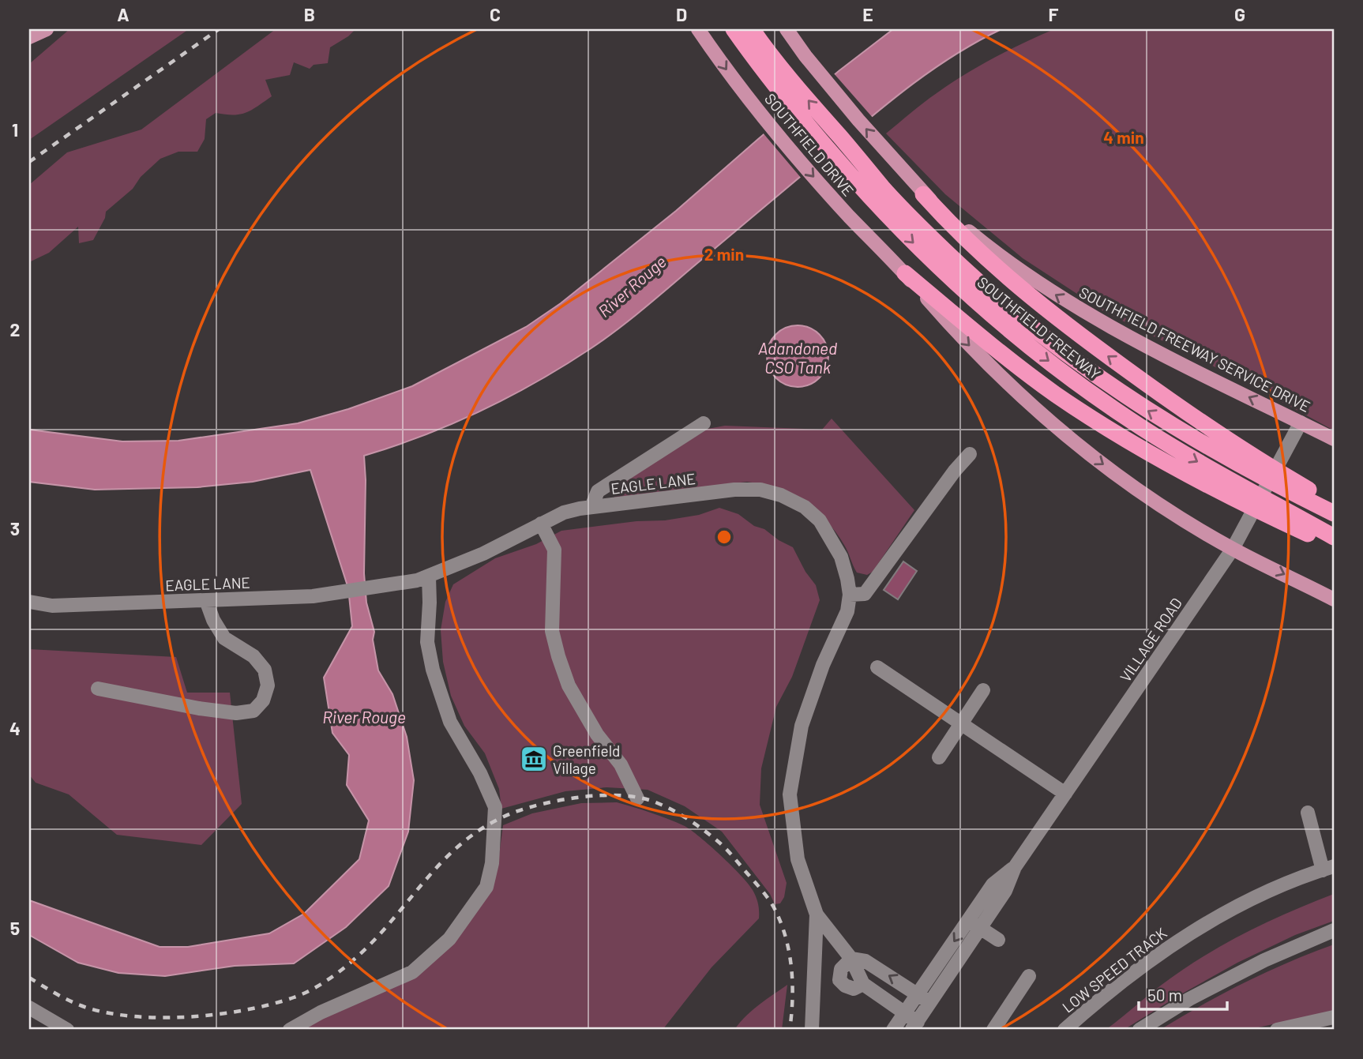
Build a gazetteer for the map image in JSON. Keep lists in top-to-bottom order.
{
  "streets": {
    "highway": ["SOUTHFIELD FREEWAY"],
    "main road": ["SOUTHFIELD DRIVE", "SOUTHFIELD FREEWAY SERVICE DRIVE"],
    "street": ["EAGLE LANE", "VILLAGE ROAD", "LOW SPEED TRACK"]
  },
  "crossings": [
    ["SOUTHFIELD DRIVE", "VILLAGE ROAD"],
    ["SOUTHFIELD FREEWAY SERVICE DRIVE", "VILLAGE ROAD"],
    ["EAGLE LANE", "VILLAGE ROAD"]
  ],
  "one_way": ["SOUTHFIELD DRIVE", "SOUTHFIELD FREEWAY SERVICE DRIVE"],
  "water": ["River Rouge", "Adandoned CSO Tank"],
  "places": {
    "museum": ["Greenfield Village"]
  },
  "scale_bar": "50 m",
  "grid": {
    "columns": [
      "A",
      "B",
      "C",
      "D",
      "E",
      "F",
      "G"
    ],
    "rows": [
      "1",
      "2",
      "3",
      "4",
      "5"
    ]
  },
  "rings": ["4 min", "2 min"]
}
